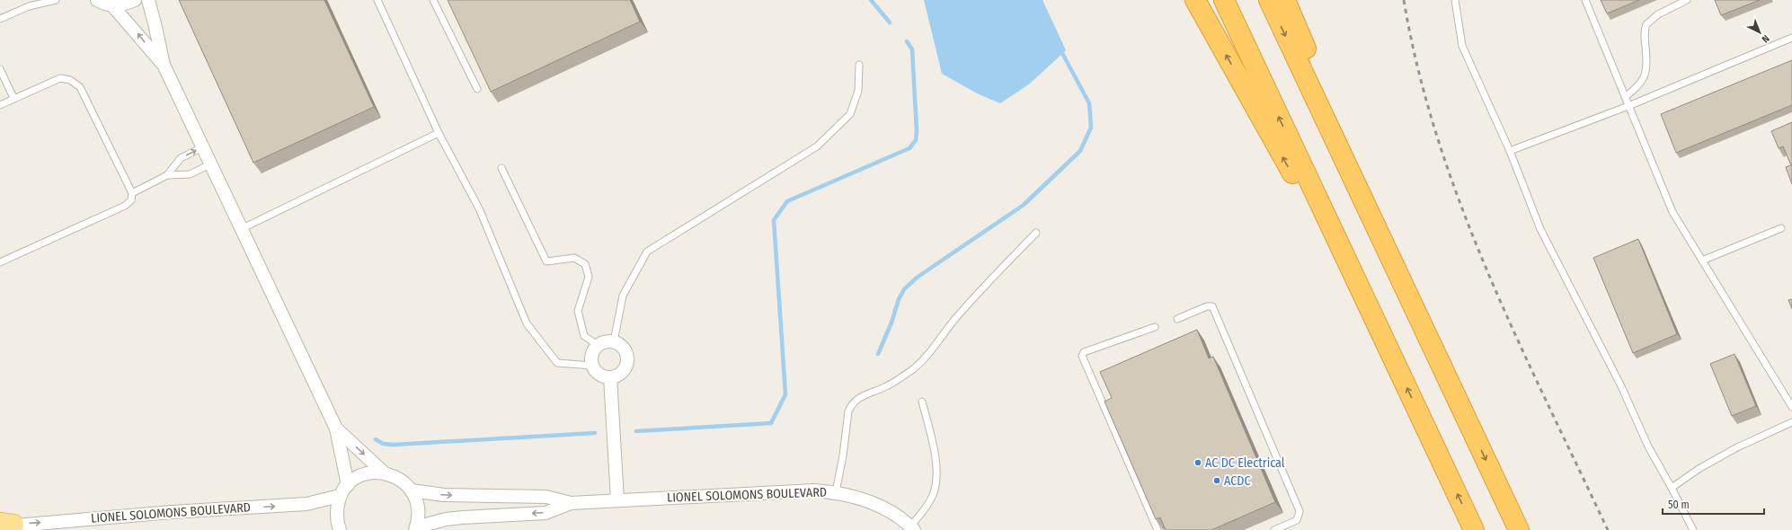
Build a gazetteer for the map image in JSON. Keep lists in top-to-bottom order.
{
  "streets": {
    "street": ["LIONEL SOLOMONS BOULEVARD"]
  },
  "places": ["AC DC Electrical", "ACDC"],
  "scale_bar": "50 m",
  "north": "bottom right"
}
